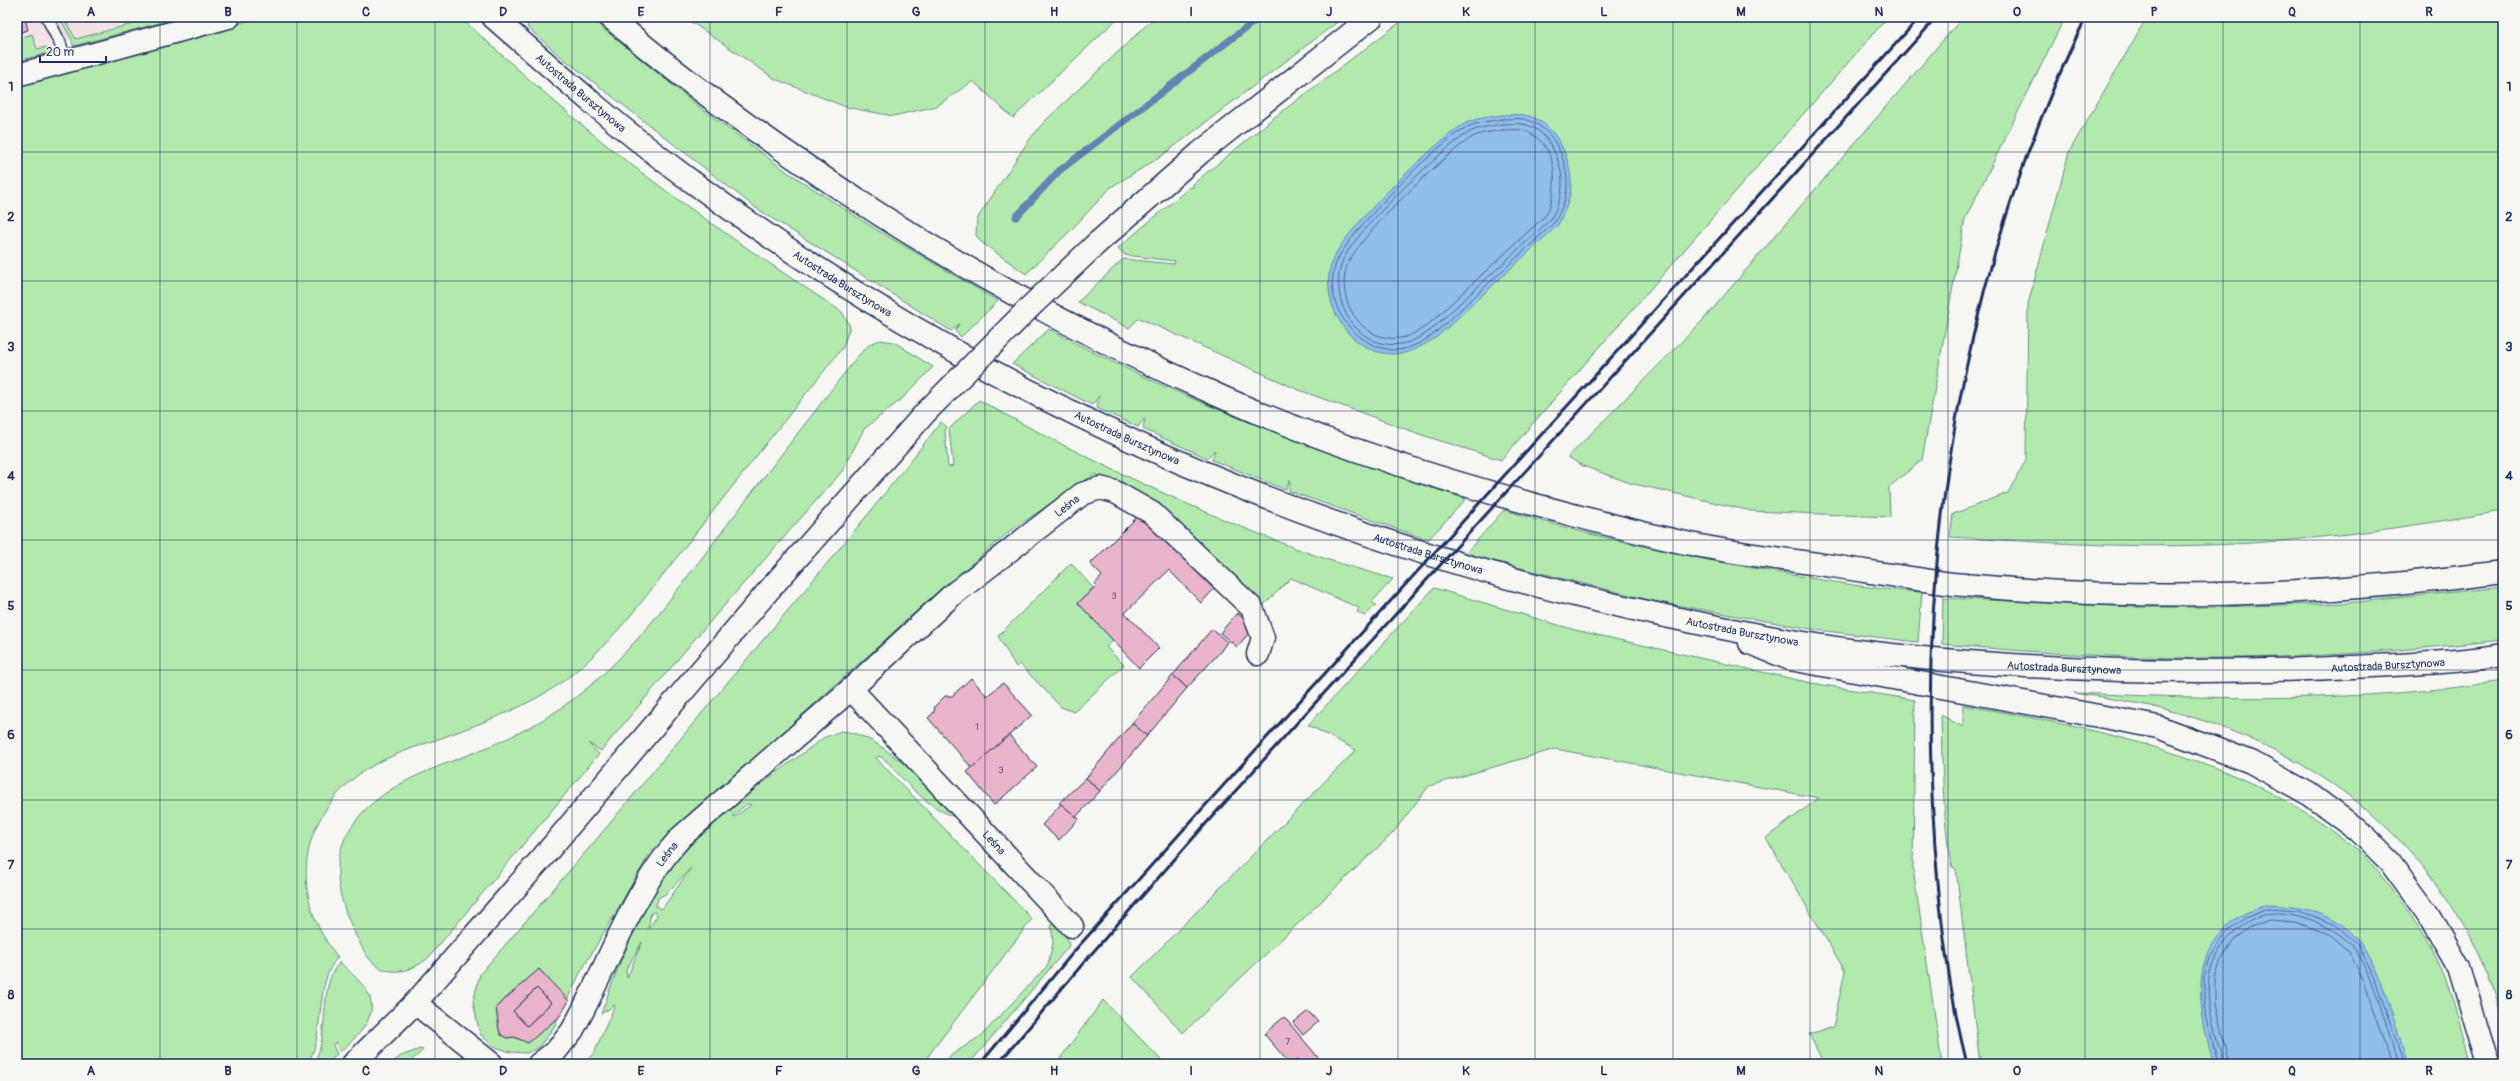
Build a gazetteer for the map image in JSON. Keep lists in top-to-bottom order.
{
  "streets": {
    "main road": ["Autostrada Bursztynowa", "Leśna"]
  },
  "house_numbers": [
    "3",
    "1",
    "3",
    "7"
  ],
  "scale_bar": "20 m",
  "grid": {
    "columns": [
      "A",
      "B",
      "C",
      "D",
      "E",
      "F",
      "G",
      "H",
      "I",
      "J",
      "K",
      "L",
      "M",
      "N",
      "O",
      "P",
      "Q",
      "R"
    ],
    "rows": [
      "1",
      "2",
      "3",
      "4",
      "5",
      "6",
      "7",
      "8"
    ]
  }
}
